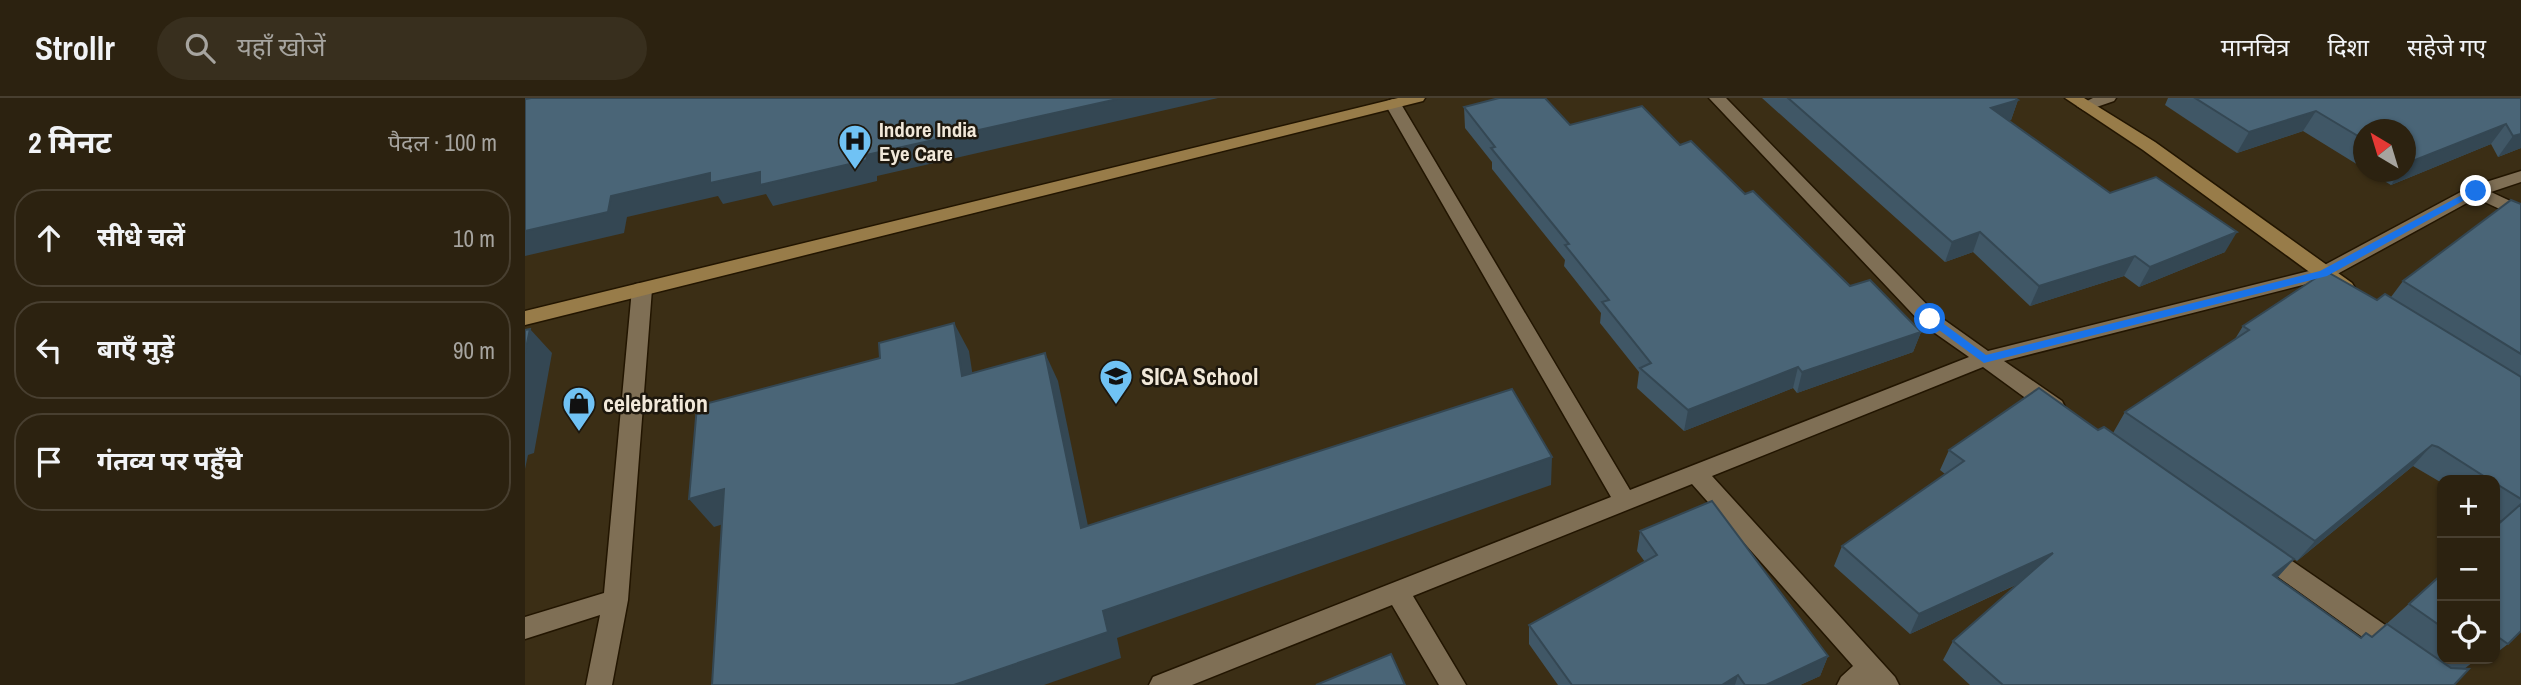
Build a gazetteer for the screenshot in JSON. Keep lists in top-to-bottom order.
{
  "places": {
    "hospital": ["Indore India Eye Care"],
    "school or university": ["SICA School"],
    "shop": ["celebration"]
  },
  "north": "top left",
  "page": {
    "header": "Strollr",
    "search": "यहाँ खोजें",
    "nav": ["मानचित्र", "दिशा", "सहेजे गए"],
    "heading": ["2 मिनट", "पैदल · 100 m"],
    "list": [
      ["सीधे चलें", "10 m"],
      ["बाएँ मुड़ें", "90 m"],
      "गंतव्य पर पहुँचे"
    ],
    "map_buttons": ["+", "−"]
  }
}
